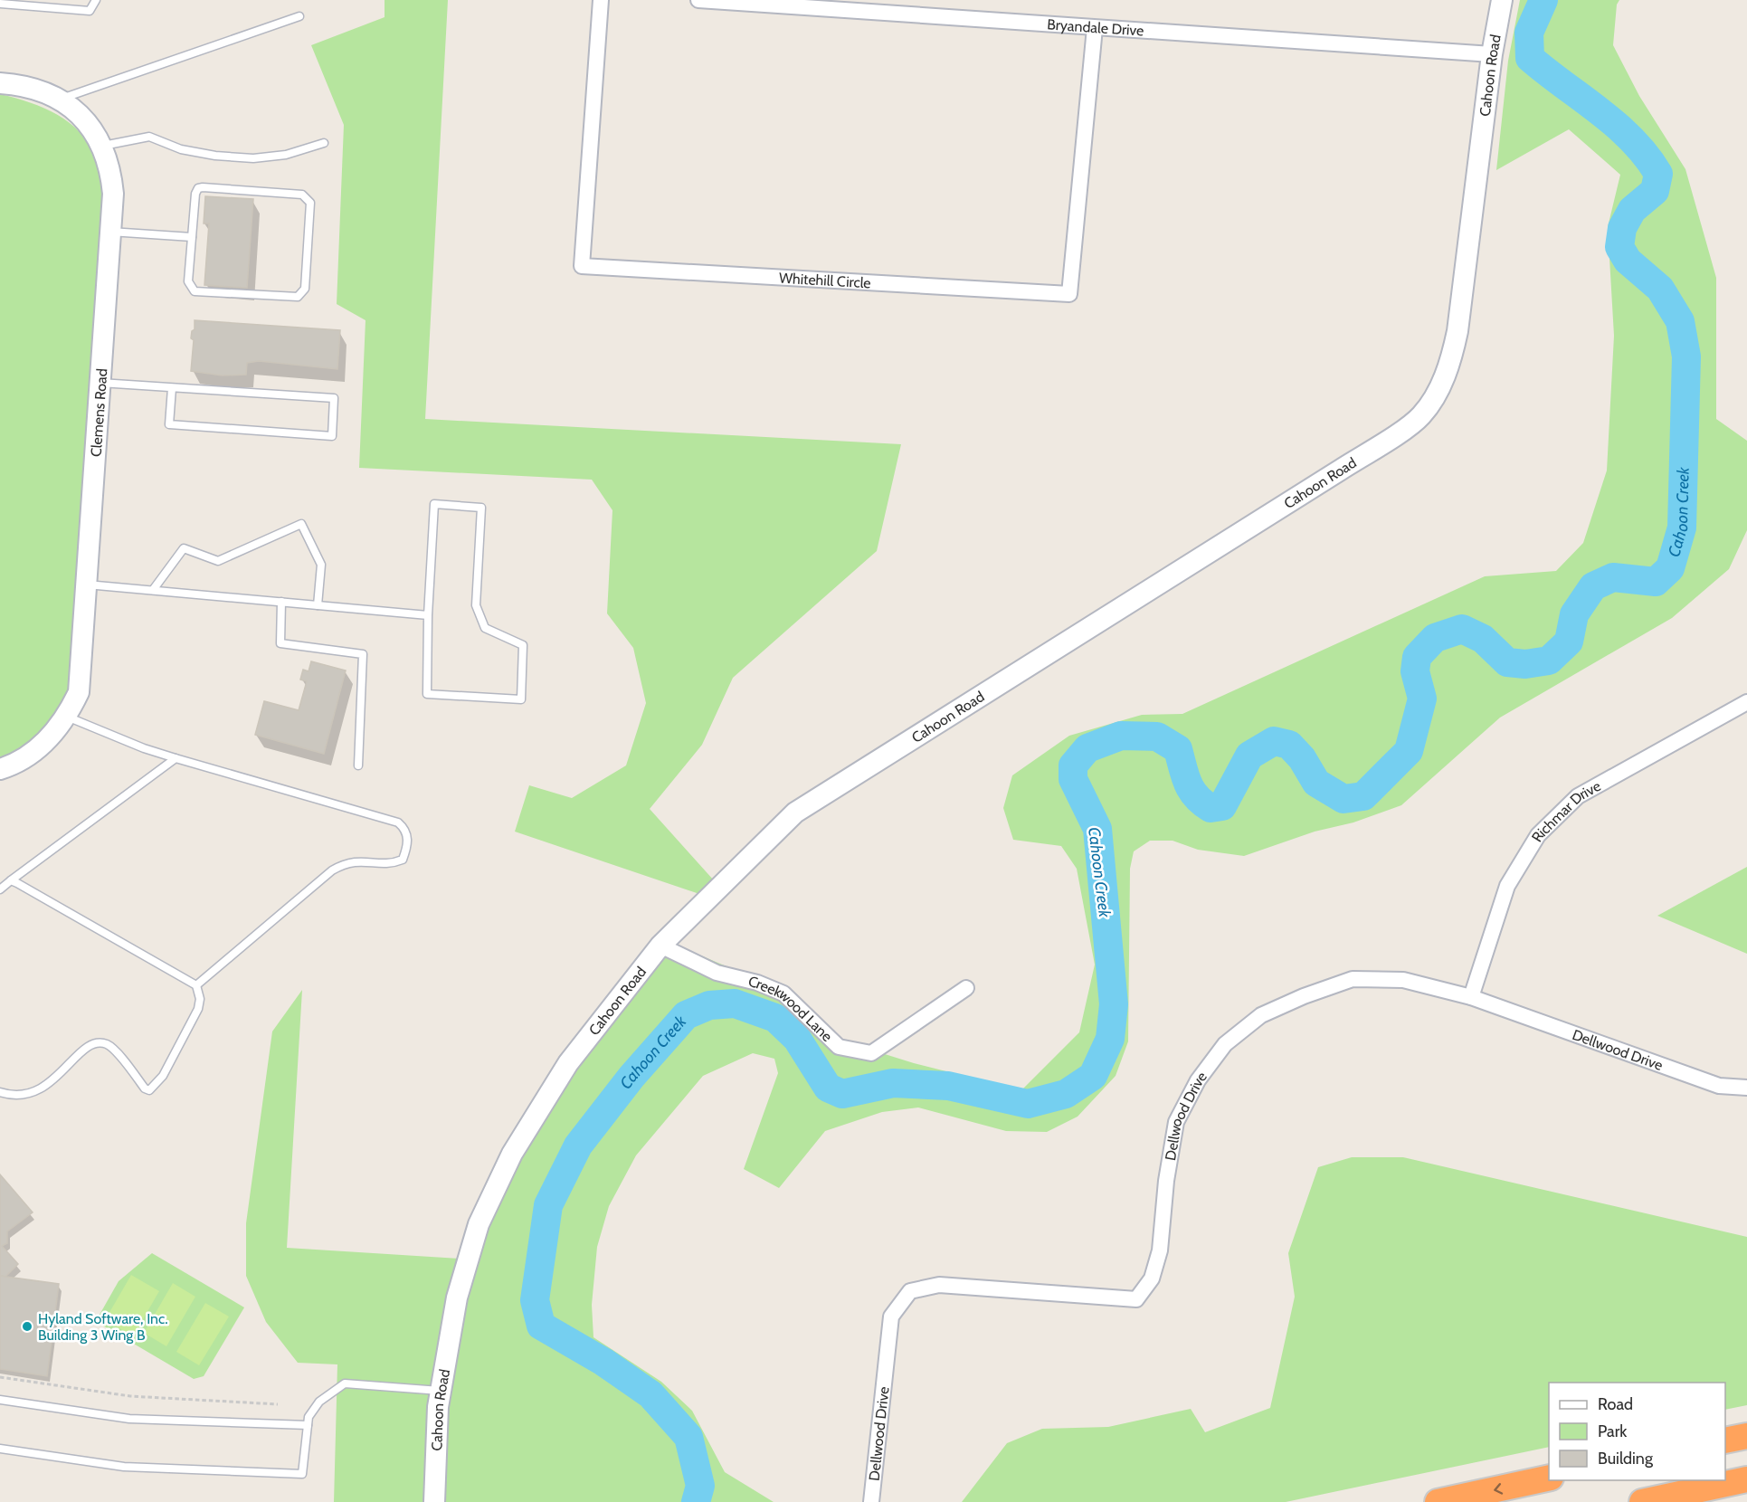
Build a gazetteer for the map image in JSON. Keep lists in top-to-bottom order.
{
  "streets": {
    "street": [
      "Bryandale Drive",
      "Cahoon Road",
      "Whitehill Circle",
      "Clemens Road",
      "Richmar Drive",
      "Creekwood Lane",
      "Dellwood Drive"
    ]
  },
  "crossings": [
    ["Bryandale Drive", "Cahoon Road"],
    ["Bryandale Drive", "Whitehill Circle"],
    ["Cahoon Road", "Creekwood Lane"],
    ["Richmar Drive", "Dellwood Drive"]
  ],
  "water": ["Cahoon Creek"],
  "places": ["Hyland Software, Inc. Building 3 Wing B"],
  "legend": ["Road", "Park", "Building"]
}
